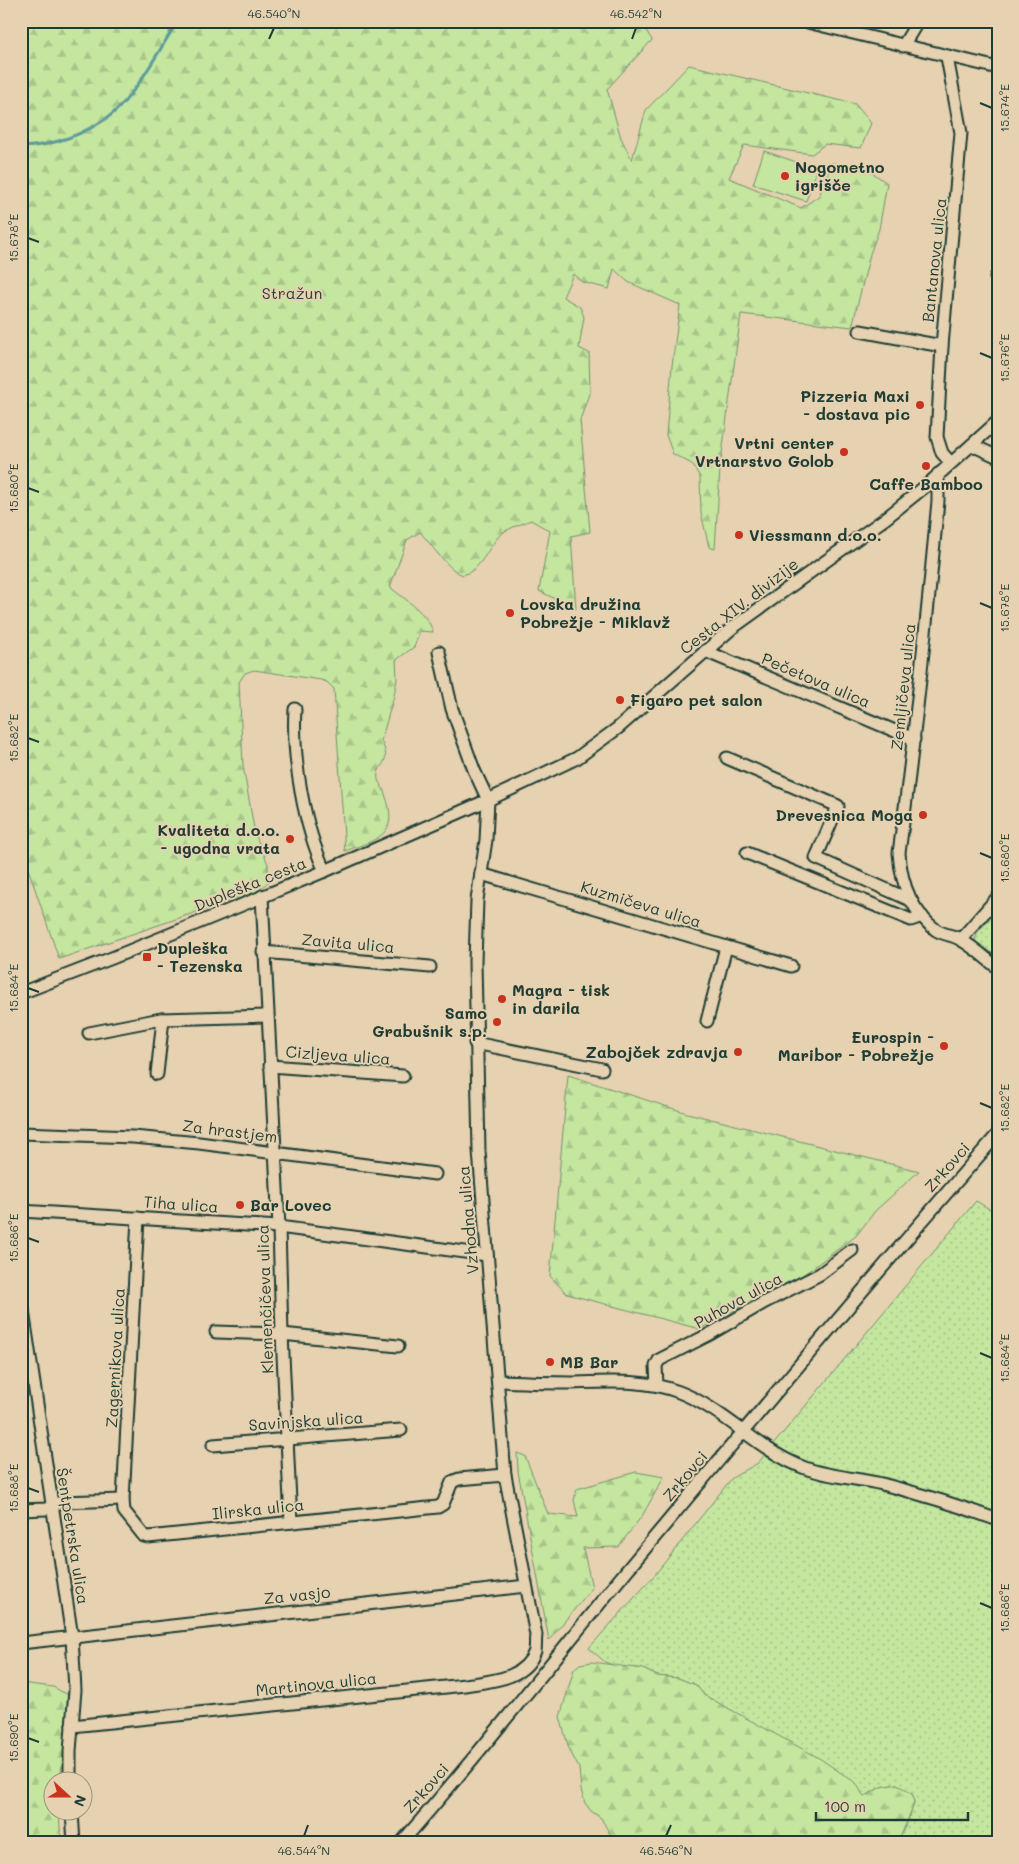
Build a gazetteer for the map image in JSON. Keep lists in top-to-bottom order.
{
  "streets": {
    "street": [
      "Bantanova ulica",
      "Cesta XIV. divizije",
      "Pečetova ulica",
      "Zemljičeva ulica",
      "Dupleška cesta",
      "Kuzmičeva ulica",
      "Zavita ulica",
      "Cizljeva ulica",
      "Za hrastjem",
      "Zrkovci",
      "Tiha ulica",
      "Vzhodna ulica",
      "Klemenčičeva ulica",
      "Puhova ulica",
      "Zagernikova ulica",
      "Savinjska ulica",
      "Ilirska ulica",
      "Šentpetrska ulica",
      "Za vasjo",
      "Martinova ulica"
    ]
  },
  "crossings": [
    ["Bantanova ulica", "Cesta XIV. divizije"],
    ["Cesta XIV. divizije", "Pečetova ulica"],
    ["Cesta XIV. divizije", "Zemljičeva ulica"],
    ["Cesta XIV. divizije", "Dupleška cesta"],
    ["Cesta XIV. divizije", "Vzhodna ulica"],
    ["Pečetova ulica", "Zemljičeva ulica"],
    ["Dupleška cesta", "Vzhodna ulica"],
    ["Dupleška cesta", "Klemenčičeva ulica"],
    ["Kuzmičeva ulica", "Vzhodna ulica"],
    ["Zavita ulica", "Klemenčičeva ulica"],
    ["Cizljeva ulica", "Klemenčičeva ulica"],
    ["Za hrastjem", "Klemenčičeva ulica"],
    ["Tiha ulica", "Vzhodna ulica"],
    ["Tiha ulica", "Klemenčičeva ulica"],
    ["Tiha ulica", "Zagernikova ulica"],
    ["Vzhodna ulica", "Ilirska ulica"],
    ["Vzhodna ulica", "Za vasjo"],
    ["Vzhodna ulica", "Martinova ulica"],
    ["Klemenčičeva ulica", "Savinjska ulica"],
    ["Klemenčičeva ulica", "Ilirska ulica"],
    ["Zagernikova ulica", "Ilirska ulica"],
    ["Šentpetrska ulica", "Za vasjo"],
    ["Šentpetrska ulica", "Martinova ulica"]
  ],
  "parks": ["Stražun"],
  "places": {
    "other": [
      "Nogometno igrišče",
      "Pizzeria Maxi - dostava pic",
      "Vrtni center Vrtnarstvo Golob",
      "Caffe Bamboo",
      "Viessmann d.o.o.",
      "Lovska družina Pobrežje - Miklavž",
      "Figaro pet salon",
      "Drevesnica Moga",
      "Kvaliteta d.o.o. - ugodna vrata",
      "Magra - tisk in darila",
      "Samo Grabušnik s.p.",
      "Eurospin - Maribor - Pobrežje",
      "Zabojček zdravja",
      "Bar Lovec",
      "MB Bar"
    ],
    "transit": ["Dupleška - Tezenska"]
  },
  "scale_bar": "100 m",
  "north": "right",
  "coordinates": [
    "46.540°N",
    "46.542°N",
    "15.674°E",
    "15.678°E",
    "15.676°E",
    "15.680°E",
    "15.682°E",
    "15.684°E",
    "15.686°E",
    "15.688°E",
    "15.690°E",
    "46.544°N",
    "46.546°N"
  ]
}
